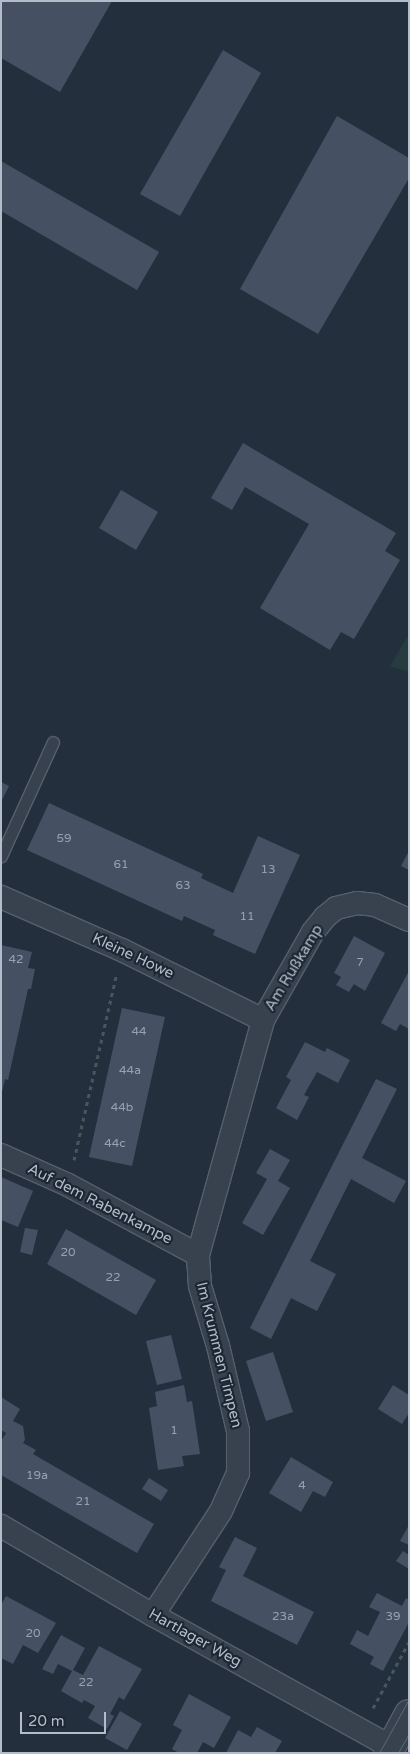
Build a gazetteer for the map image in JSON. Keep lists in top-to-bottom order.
{
  "streets": {
    "street": [
      "Kleine Howe",
      "Am Rußkamp",
      "Auf dem Rabenkampe",
      "Im Krummen Timpen",
      "Hartlager Weg"
    ]
  },
  "crossings": [
    ["Kleine Howe", "Am Rußkamp"],
    ["Kleine Howe", "Im Krummen Timpen"],
    ["Am Rußkamp", "Im Krummen Timpen"],
    ["Auf dem Rabenkampe", "Im Krummen Timpen"],
    ["Im Krummen Timpen", "Hartlager Weg"]
  ],
  "house_numbers": [
    "59",
    "61",
    "13",
    "63",
    "11",
    "42",
    "7",
    "44",
    "44a",
    "44b",
    "44c",
    "20",
    "22",
    "1",
    "19a",
    "4",
    "21",
    "23a",
    "39",
    "20",
    "22"
  ],
  "scale_bar": "20 m"
}
